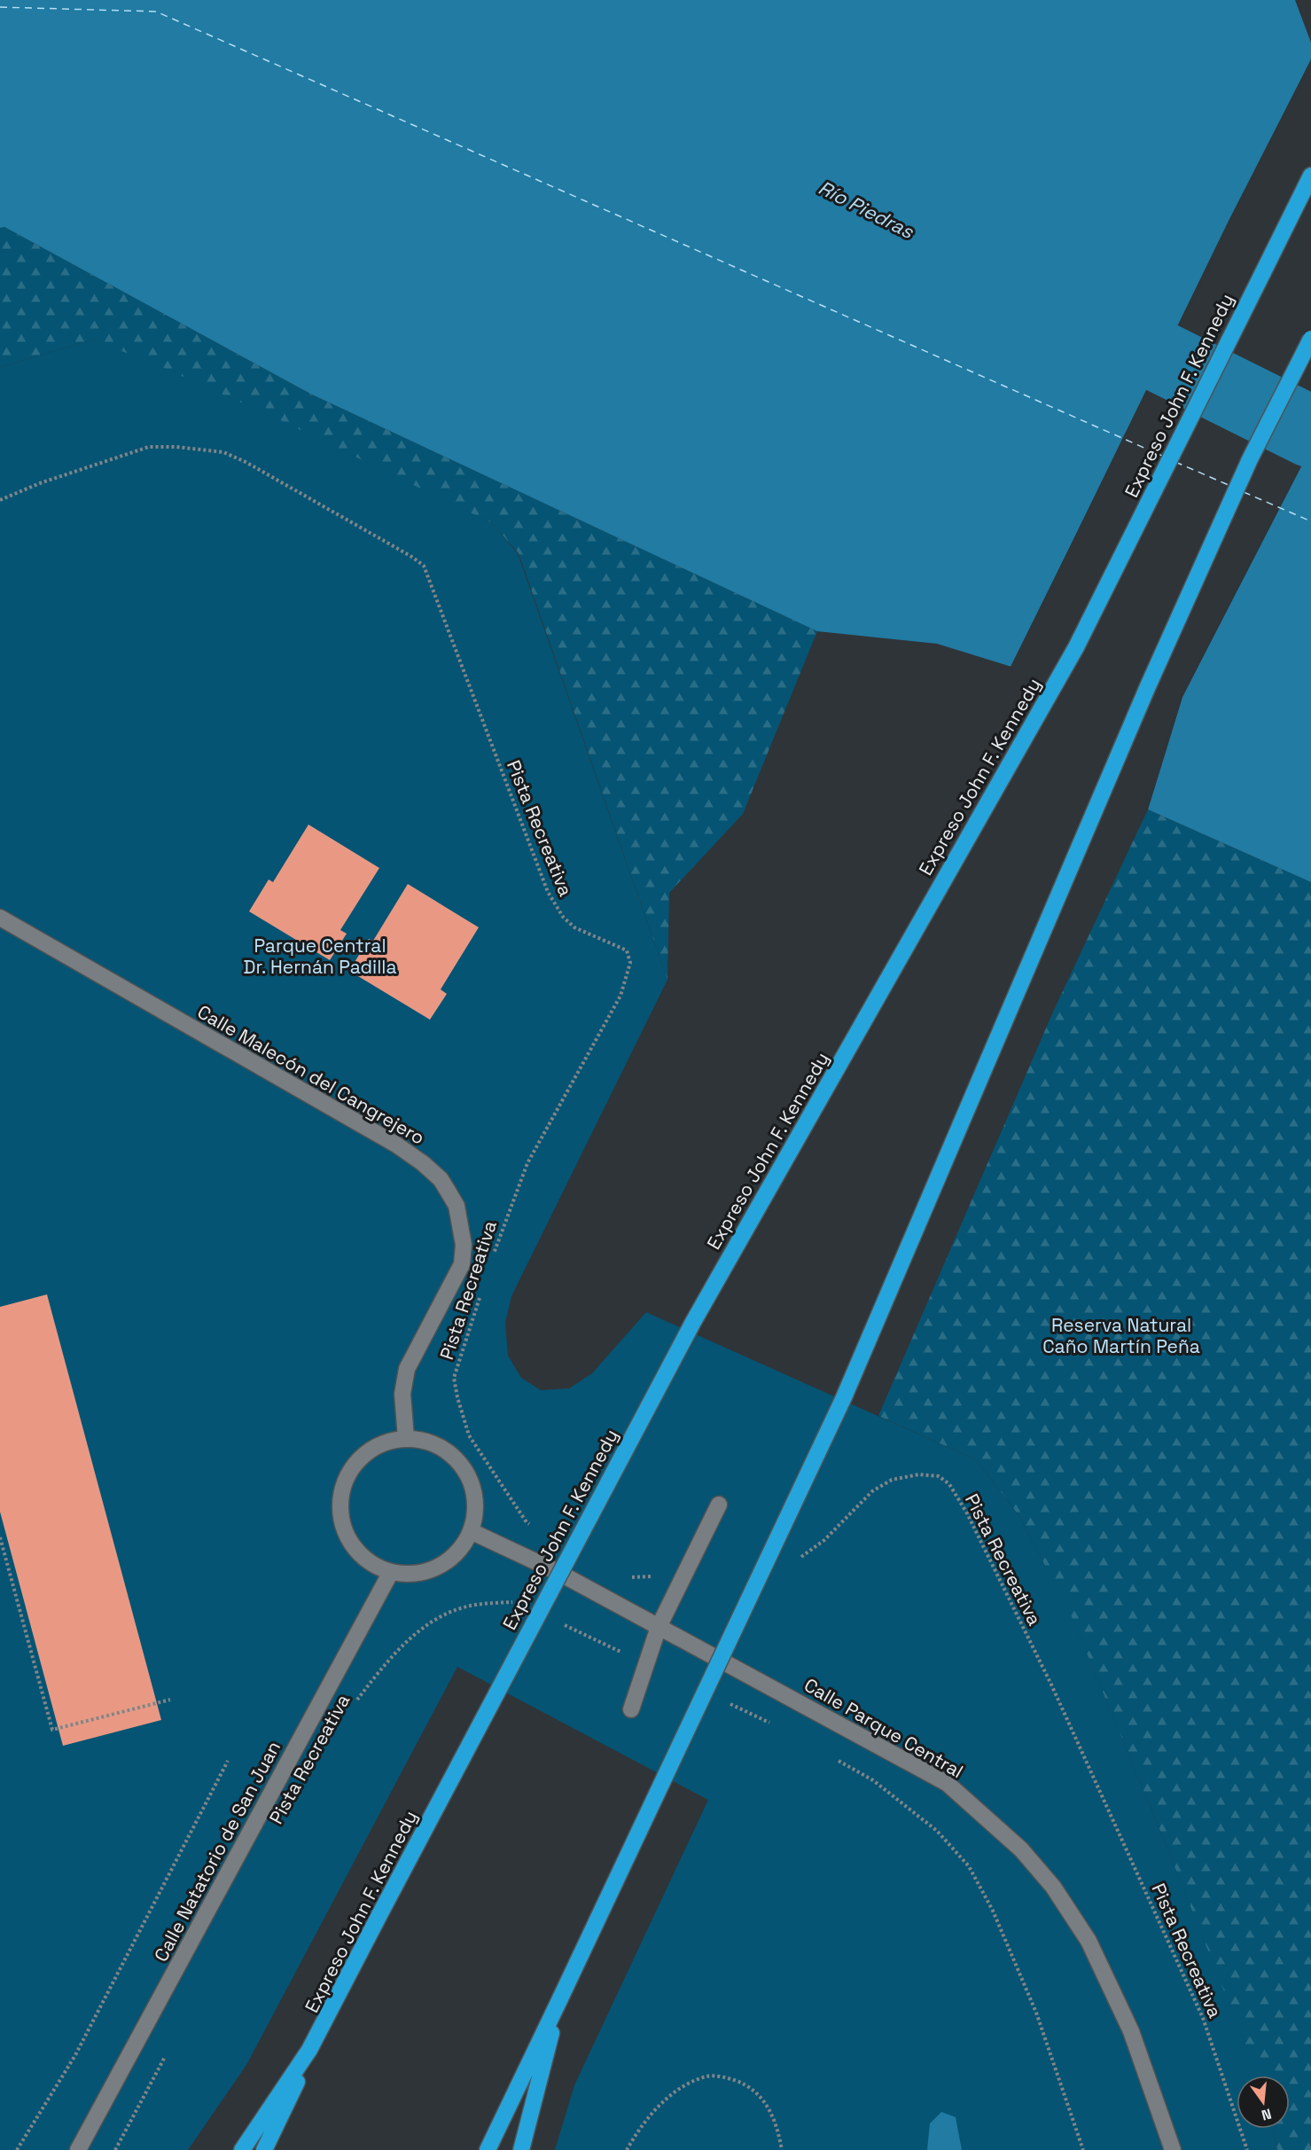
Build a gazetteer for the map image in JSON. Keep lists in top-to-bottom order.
{
  "streets": {
    "highway": ["Expreso John F. Kennedy"],
    "lane": ["Calle Malecón del Cangrejero", "Calle Parque Central", "Calle Natatorio de San Juan"],
    "path": ["Pista Recreativa"]
  },
  "crossings": [
    ["Calle Malecón del Cangrejero", "Calle Parque Central"],
    ["Calle Malecón del Cangrejero", "Calle Natatorio de San Juan"],
    ["Calle Parque Central", "Calle Natatorio de San Juan"]
  ],
  "water": ["Río Piedras"],
  "parks": ["Parque Central Dr. Hernán Padilla", "Reserva Natural Caño Martín Peña"],
  "north": "bottom"
}
